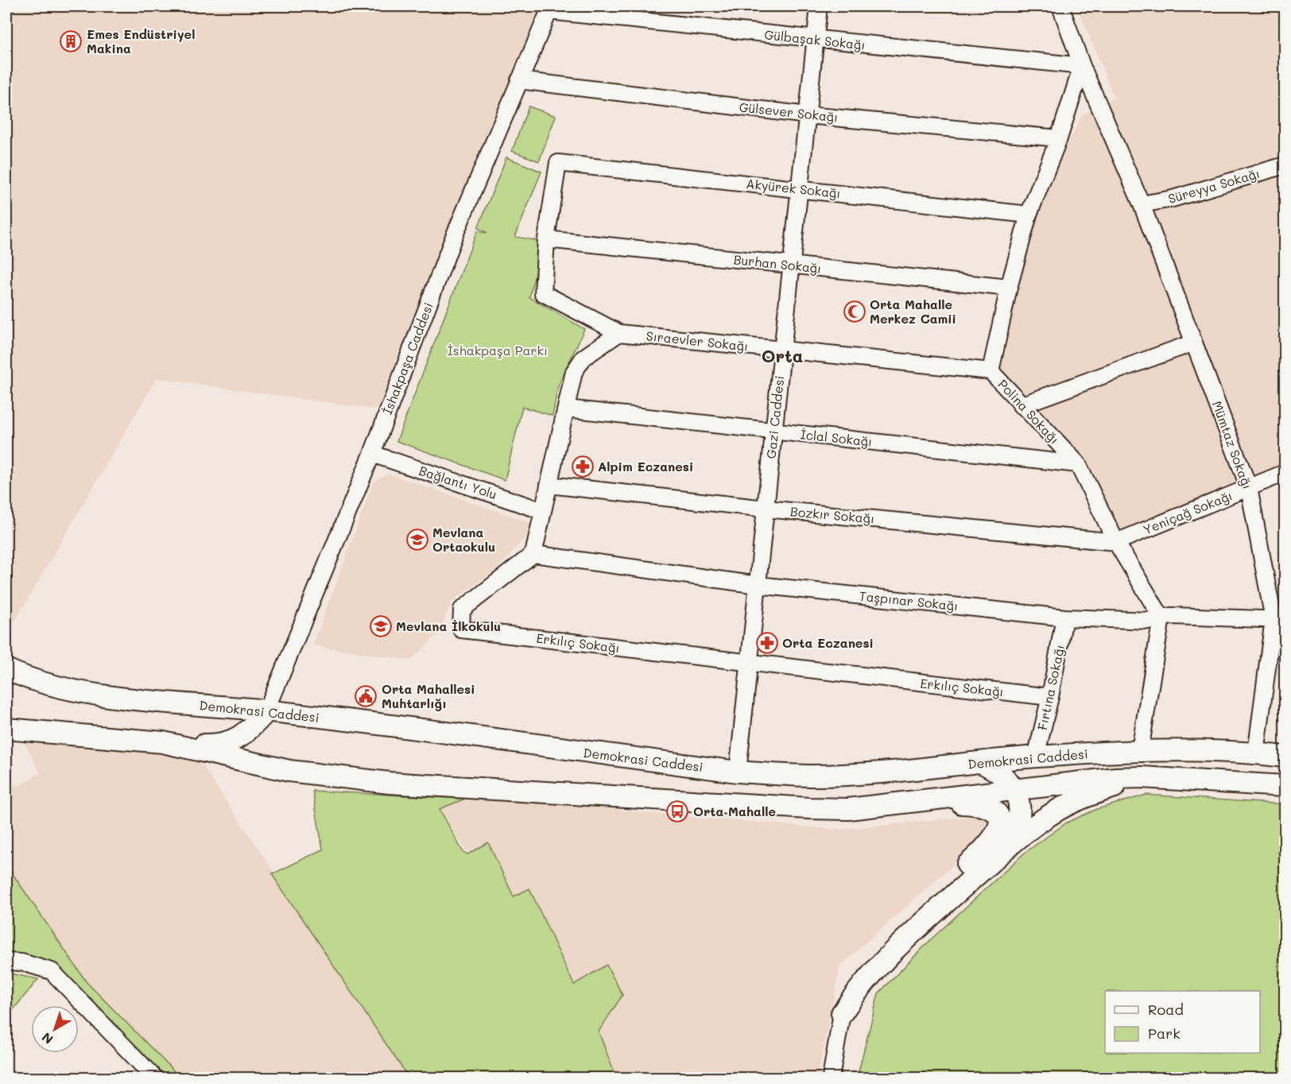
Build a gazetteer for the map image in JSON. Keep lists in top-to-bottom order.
{
  "streets": {
    "main road": ["Demokrasi Caddesi"],
    "street": [
      "Gülbaşak Sokağı",
      "Gülsever Sokağı",
      "Süreyya Sokağı",
      "Akyürek Sokağı",
      "Burhan Sokağı",
      "Sıraevler Sokağı",
      "İshakpaşa Caddesi",
      "Polina Sokağı",
      "Gazi Caddesi",
      "İclal Sokağı",
      "Mümtaz Sokağı",
      "Bağlantı Yolu",
      "Yeniçağ Sokağı",
      "Bozkır Sokağı",
      "Taşpınar Sokağı",
      "Erkılıç Sokağı",
      "Fırtına Sokağı"
    ]
  },
  "crossings": [
    ["Gülbaşak Sokağı", "İshakpaşa Caddesi"],
    ["Gülbaşak Sokağı", "Polina Sokağı"],
    ["Gülbaşak Sokağı", "Gazi Caddesi"],
    ["Gülbaşak Sokağı", "Mümtaz Sokağı"],
    ["Gülsever Sokağı", "İshakpaşa Caddesi"],
    ["Gülsever Sokağı", "Polina Sokağı"],
    ["Gülsever Sokağı", "Gazi Caddesi"],
    ["Süreyya Sokağı", "Mümtaz Sokağı"],
    ["Akyürek Sokağı", "Sıraevler Sokağı"],
    ["Akyürek Sokağı", "Polina Sokağı"],
    ["Akyürek Sokağı", "Gazi Caddesi"],
    ["Burhan Sokağı", "Sıraevler Sokağı"],
    ["Burhan Sokağı", "Polina Sokağı"],
    ["Burhan Sokağı", "Gazi Caddesi"],
    ["Sıraevler Sokağı", "Polina Sokağı"],
    ["Sıraevler Sokağı", "Gazi Caddesi"],
    ["İshakpaşa Caddesi", "Bağlantı Yolu"],
    ["İshakpaşa Caddesi", "Demokrasi Caddesi"],
    ["Polina Sokağı", "İclal Sokağı"],
    ["Polina Sokağı", "Mümtaz Sokağı"],
    ["Polina Sokağı", "Yeniçağ Sokağı"],
    ["Polina Sokağı", "Bozkır Sokağı"],
    ["Polina Sokağı", "Taşpınar Sokağı"],
    ["Gazi Caddesi", "İclal Sokağı"],
    ["Gazi Caddesi", "Bozkır Sokağı"],
    ["Gazi Caddesi", "Taşpınar Sokağı"],
    ["Gazi Caddesi", "Erkılıç Sokağı"],
    ["Gazi Caddesi", "Demokrasi Caddesi"],
    ["Mümtaz Sokağı", "Yeniçağ Sokağı"],
    ["Mümtaz Sokağı", "Taşpınar Sokağı"],
    ["Mümtaz Sokağı", "Demokrasi Caddesi"],
    ["Yeniçağ Sokağı", "Bozkır Sokağı"],
    ["Taşpınar Sokağı", "Erkılıç Sokağı"],
    ["Taşpınar Sokağı", "Fırtına Sokağı"],
    ["Erkılıç Sokağı", "Fırtına Sokağı"],
    ["Fırtına Sokağı", "Demokrasi Caddesi"]
  ],
  "districts": ["Orta"],
  "parks": ["İshakpaşa Parkı"],
  "places": {
    "building": ["Emes Endüstriyel Makina"],
    "mosque": ["Orta Mahalle Merkez Camii"],
    "pharmacy": ["Alpim Eczanesi", "Orta Eczanesi"],
    "school or university": ["Mevlana Ortaokulu", "Mevlana İlkokulu"],
    "public building": ["Orta Mahallesi Muhtarlığı"],
    "bus stop": ["Orta Mahalle"]
  },
  "legend": ["Road", "Park"],
  "north": "bottom left"
}
